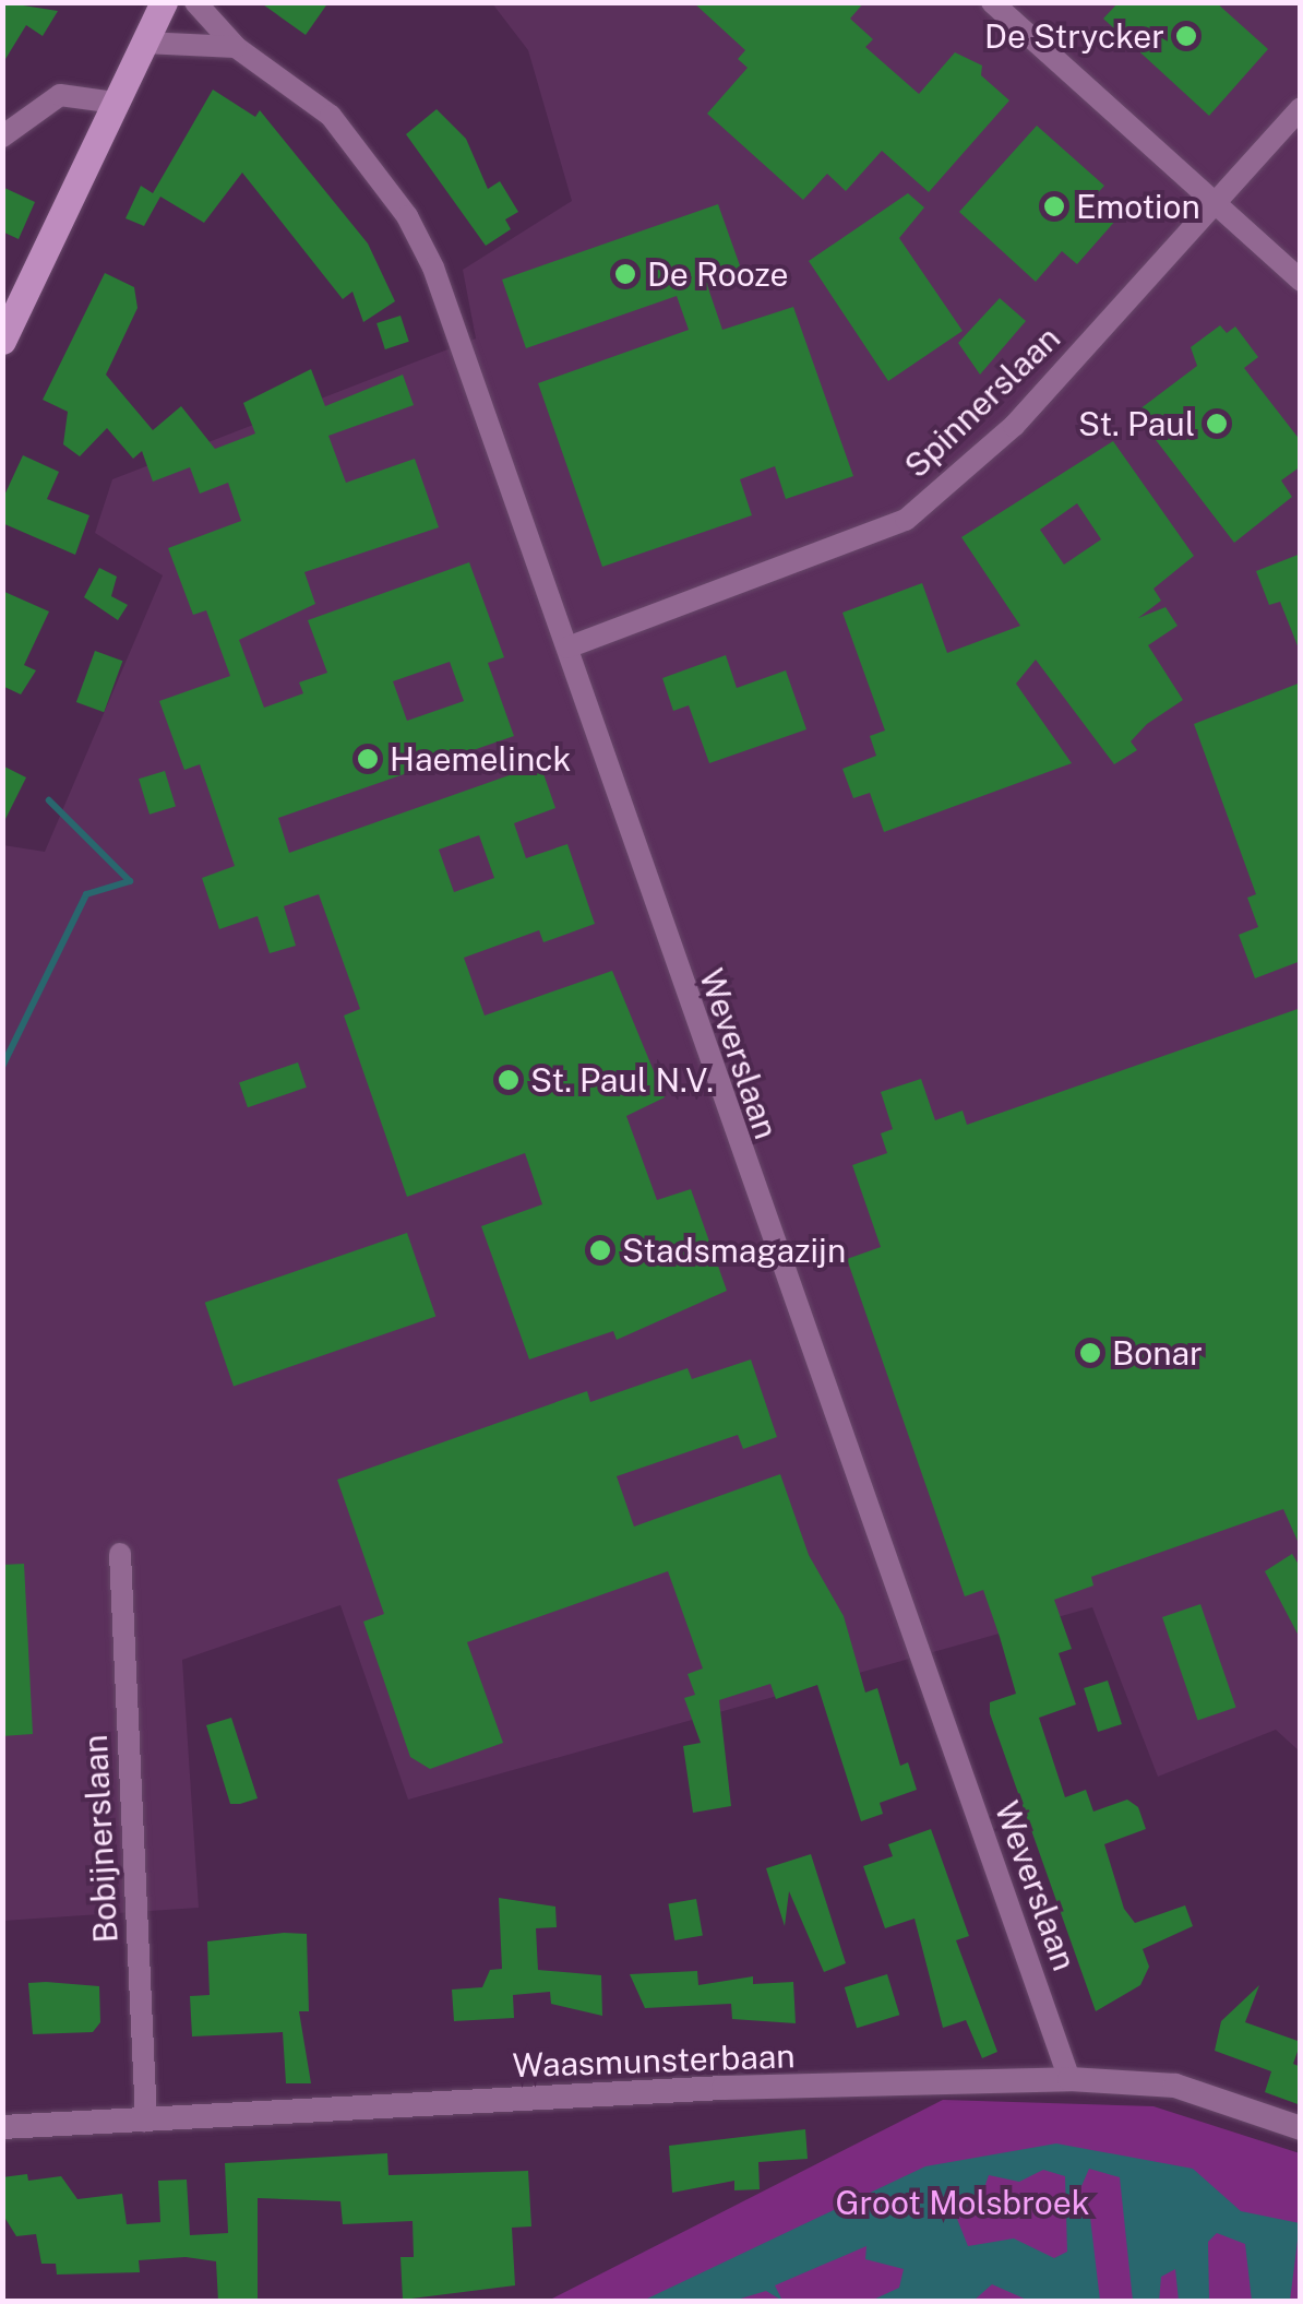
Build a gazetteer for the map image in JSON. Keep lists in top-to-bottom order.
{
  "streets": {
    "street": [
      "Spinnerslaan",
      "Weverslaan",
      "Bobijnerslaan",
      "Waasmunsterbaan"
    ]
  },
  "crossings": [
    ["Spinnerslaan", "Weverslaan"],
    ["Weverslaan", "Waasmunsterbaan"],
    ["Bobijnerslaan", "Waasmunsterbaan"]
  ],
  "parks": ["Groot Molsbroek"],
  "places": [
    "De Strycker",
    "Emotion",
    "De Rooze",
    "St. Paul",
    "Haemelinck",
    "St. Paul N.V.",
    "Stadsmagazijn",
    "Bonar"
  ]
}
